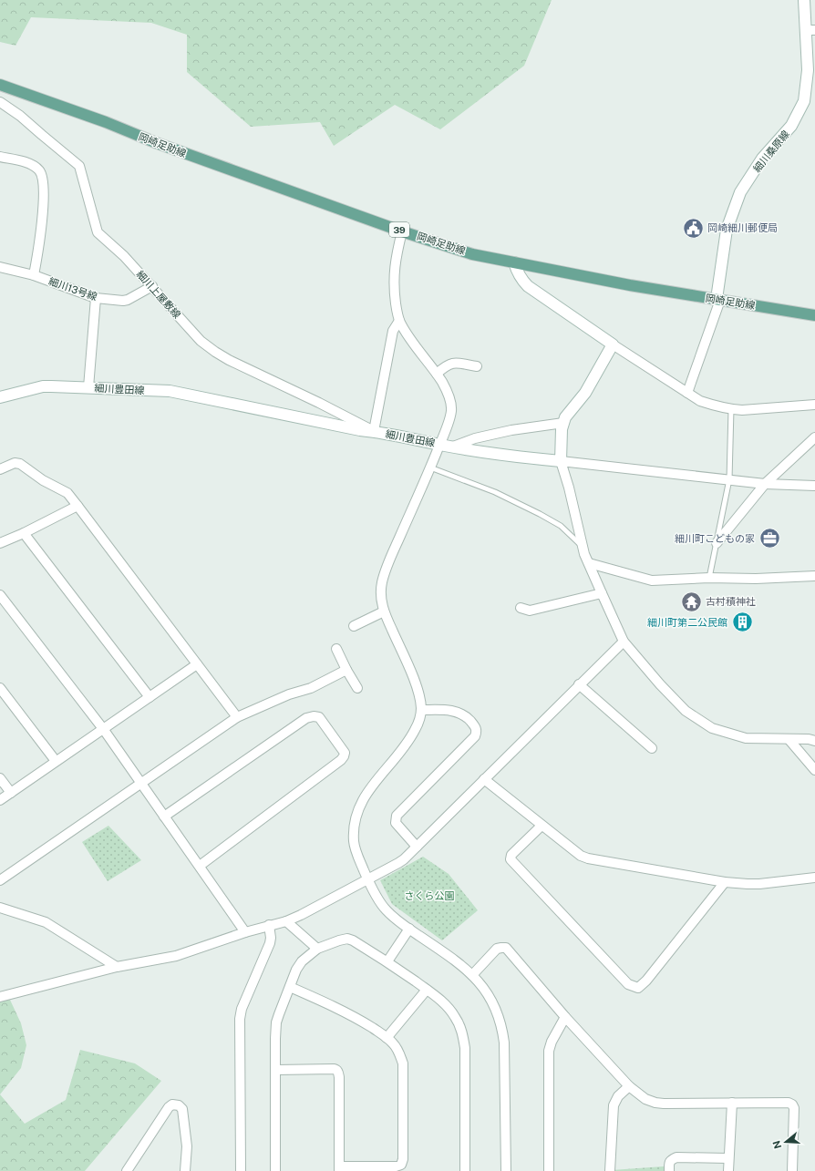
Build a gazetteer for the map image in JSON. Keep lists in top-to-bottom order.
{
  "streets": {
    "main road": [
      "岡崎足助線",
      "細川桑原線",
      "39",
      "細川豊田線"
    ],
    "street": ["細川13号線", "細川上屋敷線"]
  },
  "crossings": [
    ["岡崎足助線", "細川桑原線"],
    ["細川13号線", "細川上屋敷線"],
    ["細川上屋敷線", "細川豊田線"]
  ],
  "parks": ["さくら公園"],
  "places": {
    "public building": ["岡崎細川郵便局"],
    "office": ["細川町こどもの家"],
    "temple": ["古村積神社"],
    "building": ["細川町第二公民館"]
  },
  "north": "left"
}
